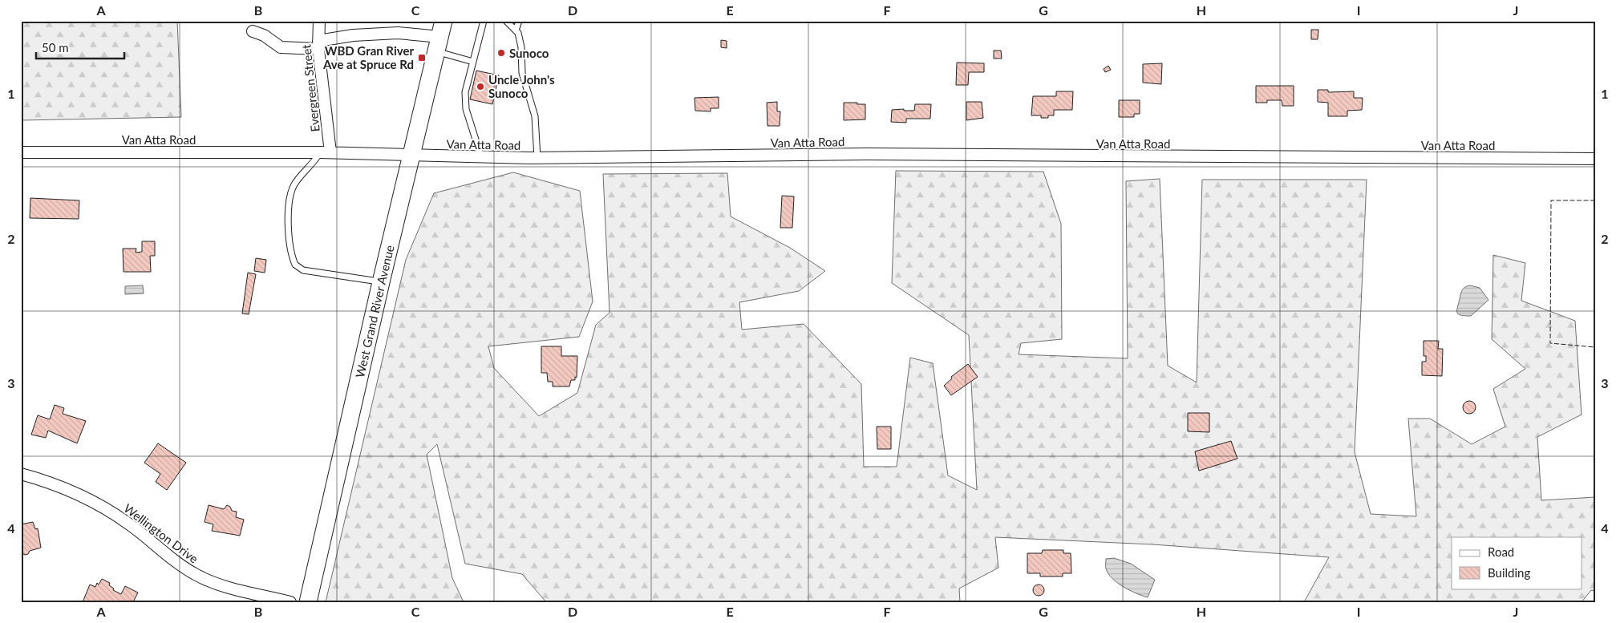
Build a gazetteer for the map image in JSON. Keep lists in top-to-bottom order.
{
  "streets": {
    "main road": ["West Grand River Avenue"],
    "street": ["Evergreen Street", "Van Atta Road", "Wellington Drive"]
  },
  "crossings": [
    ["Evergreen Street", "Van Atta Road"],
    ["Van Atta Road", "West Grand River Avenue"]
  ],
  "places": {
    "other": ["Sunoco", "Uncle John's Sunoco"],
    "transit": ["WBD Gran River Ave at Spruce Rd"]
  },
  "legend": ["Road", "Building"],
  "scale_bar": "50 m",
  "grid": {
    "columns": [
      "A",
      "B",
      "C",
      "D",
      "E",
      "F",
      "G",
      "H",
      "I",
      "J"
    ],
    "rows": [
      "1",
      "2",
      "3",
      "4"
    ]
  }
}
